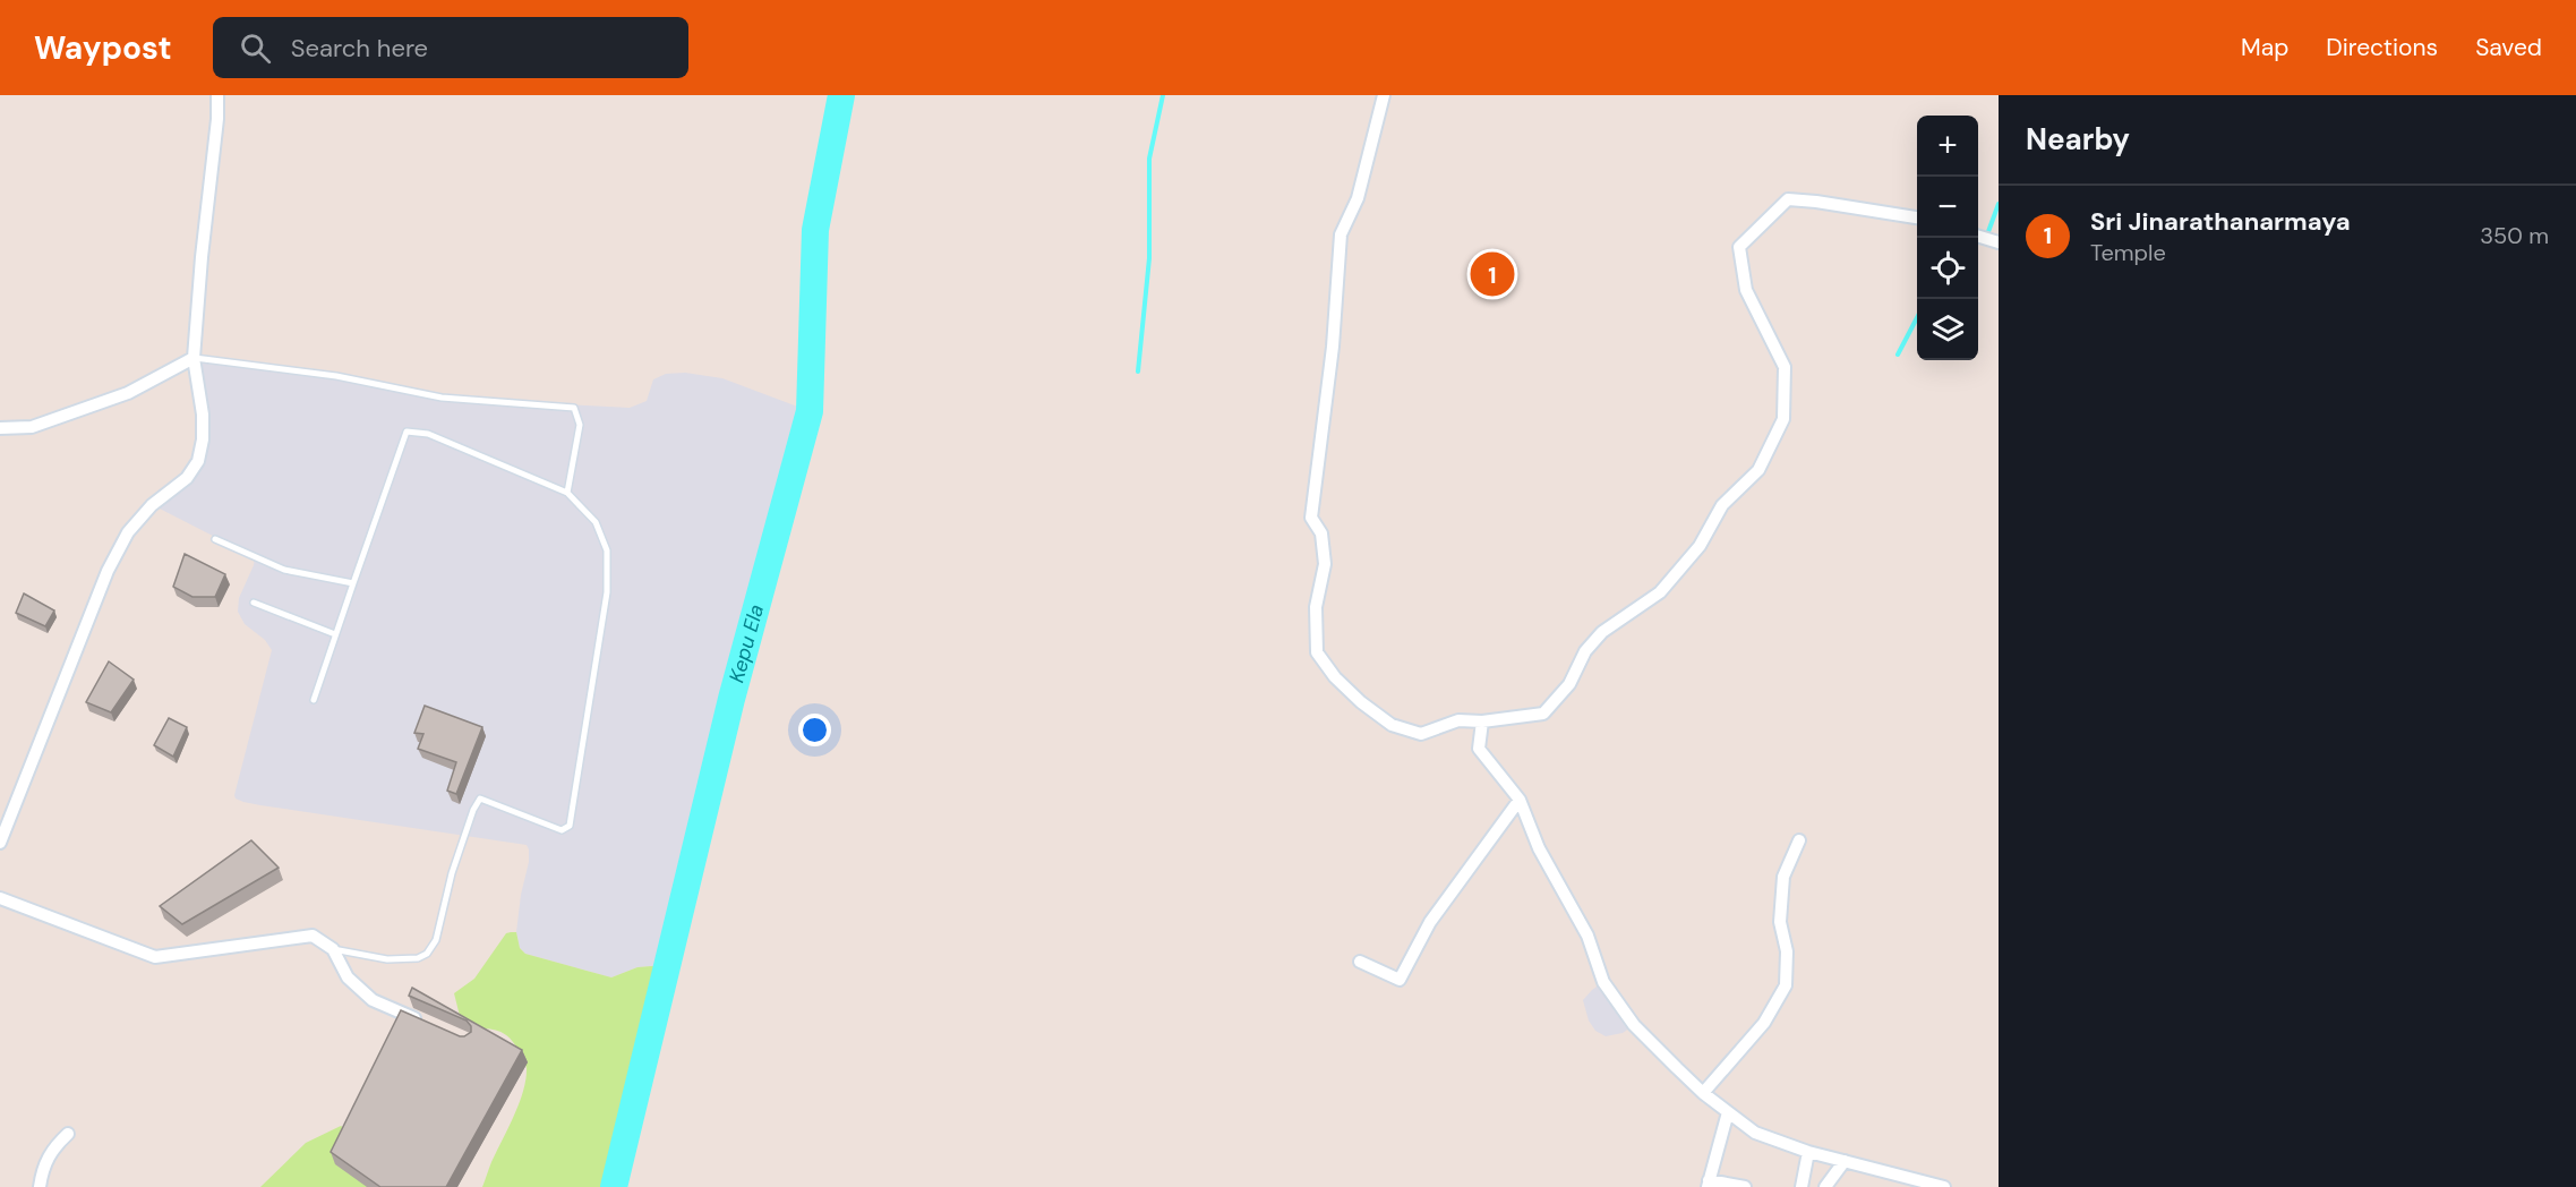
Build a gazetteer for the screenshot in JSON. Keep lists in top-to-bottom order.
{
  "water": ["Kepu Ela"],
  "page": {
    "header": "Waypost",
    "search": "Search here",
    "nav": ["Map", "Directions", "Saved"],
    "heading": "Nearby",
    "map_buttons": ["+", "−"],
    "list": [
      {
        "mark": "1",
        "name": "Sri Jinarathanarmaya",
        "note": "Temple",
        "value": "350 m"
      }
    ],
    "pins": "1"
  }
}
